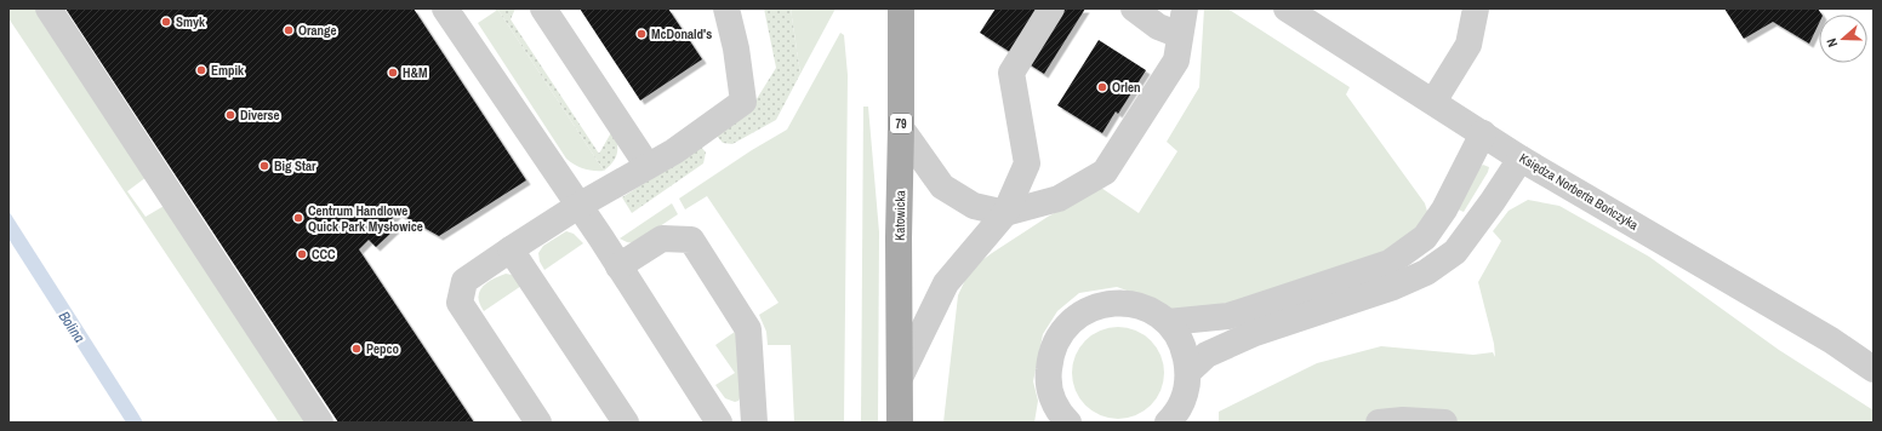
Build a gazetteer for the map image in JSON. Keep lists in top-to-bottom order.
{
  "streets": {
    "main road": ["79", "Katowicka"],
    "street": ["Księdza Norberta Bończyka"]
  },
  "water": ["Bolina"],
  "places": [
    "Smyk",
    "Orange",
    "McDonald's",
    "Empik",
    "H&M",
    "Orlen",
    "Diverse",
    "Big Star",
    "Centrum Handlowe Quick Park Mysłowice",
    "CCC",
    "Pepco"
  ],
  "north": "left"
}
